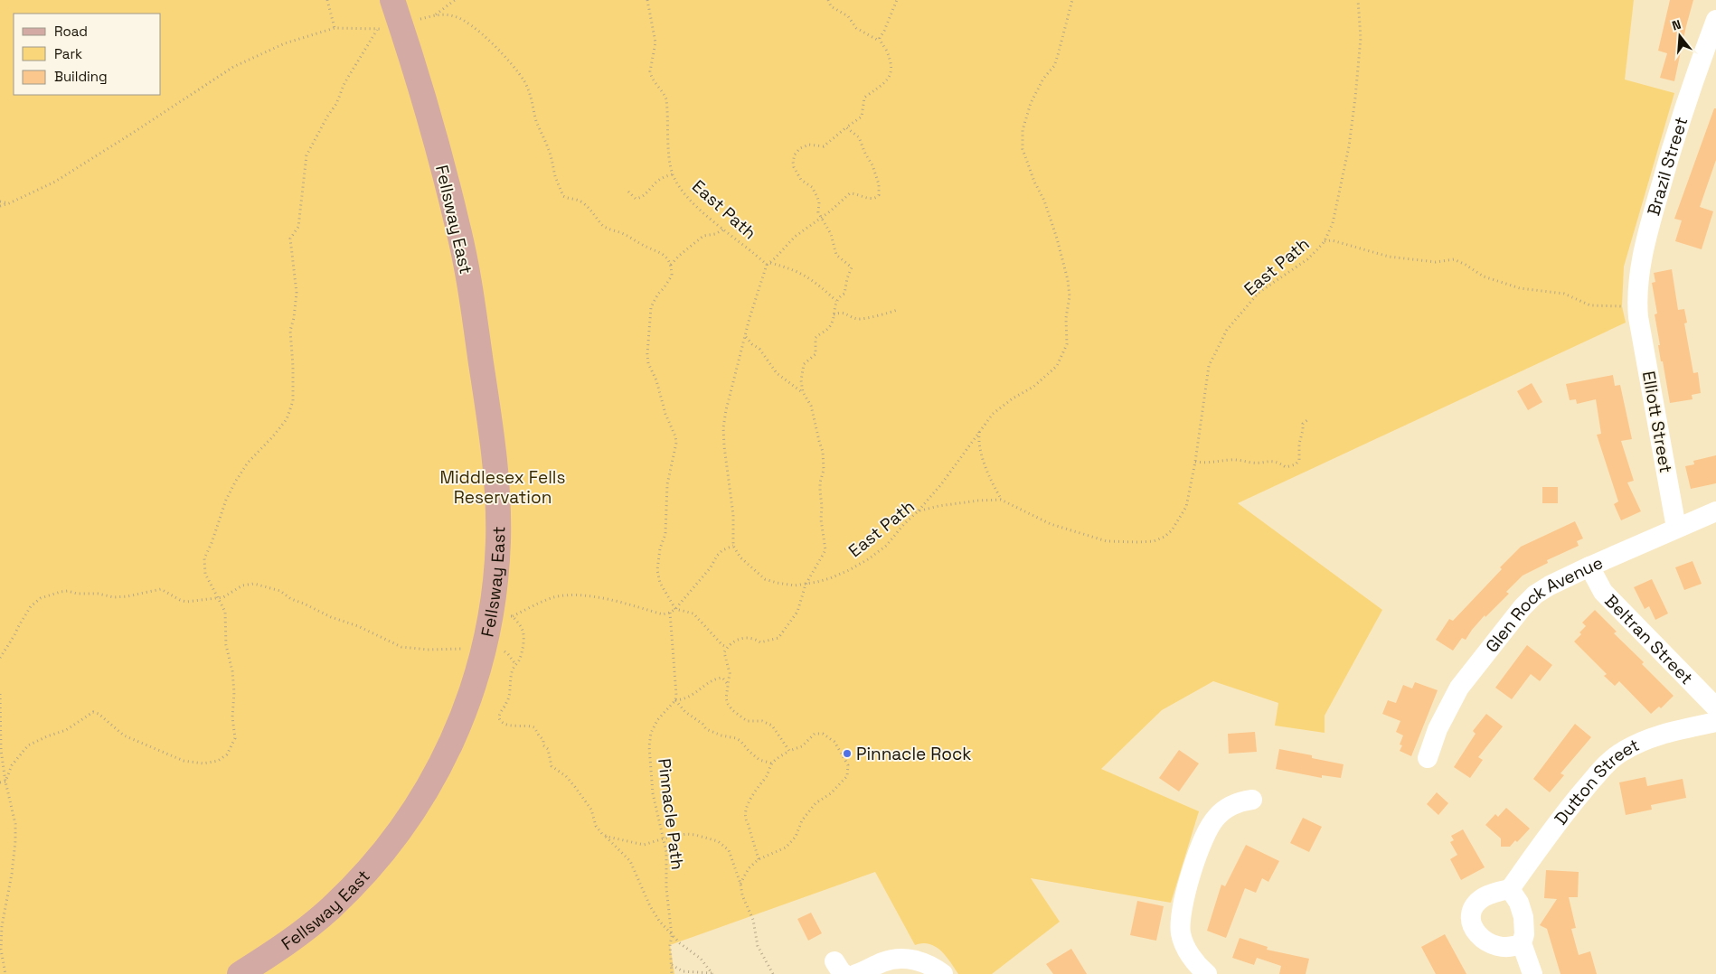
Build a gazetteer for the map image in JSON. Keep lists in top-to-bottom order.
{
  "streets": {
    "main road": ["Fellsway East"],
    "street": [
      "Brazil Street",
      "Elliott Street",
      "Glen Rock Avenue",
      "Beltran Street",
      "Dutton Street"
    ],
    "path": ["East Path", "Pinnacle Path"]
  },
  "crossings": [
    ["Brazil Street", "Elliott Street"],
    ["Elliott Street", "Glen Rock Avenue"],
    ["Glen Rock Avenue", "Beltran Street"]
  ],
  "parks": ["Middlesex Fells Reservation"],
  "places": ["Pinnacle Rock"],
  "legend": ["Road", "Park", "Building"],
  "north": "top"
}
